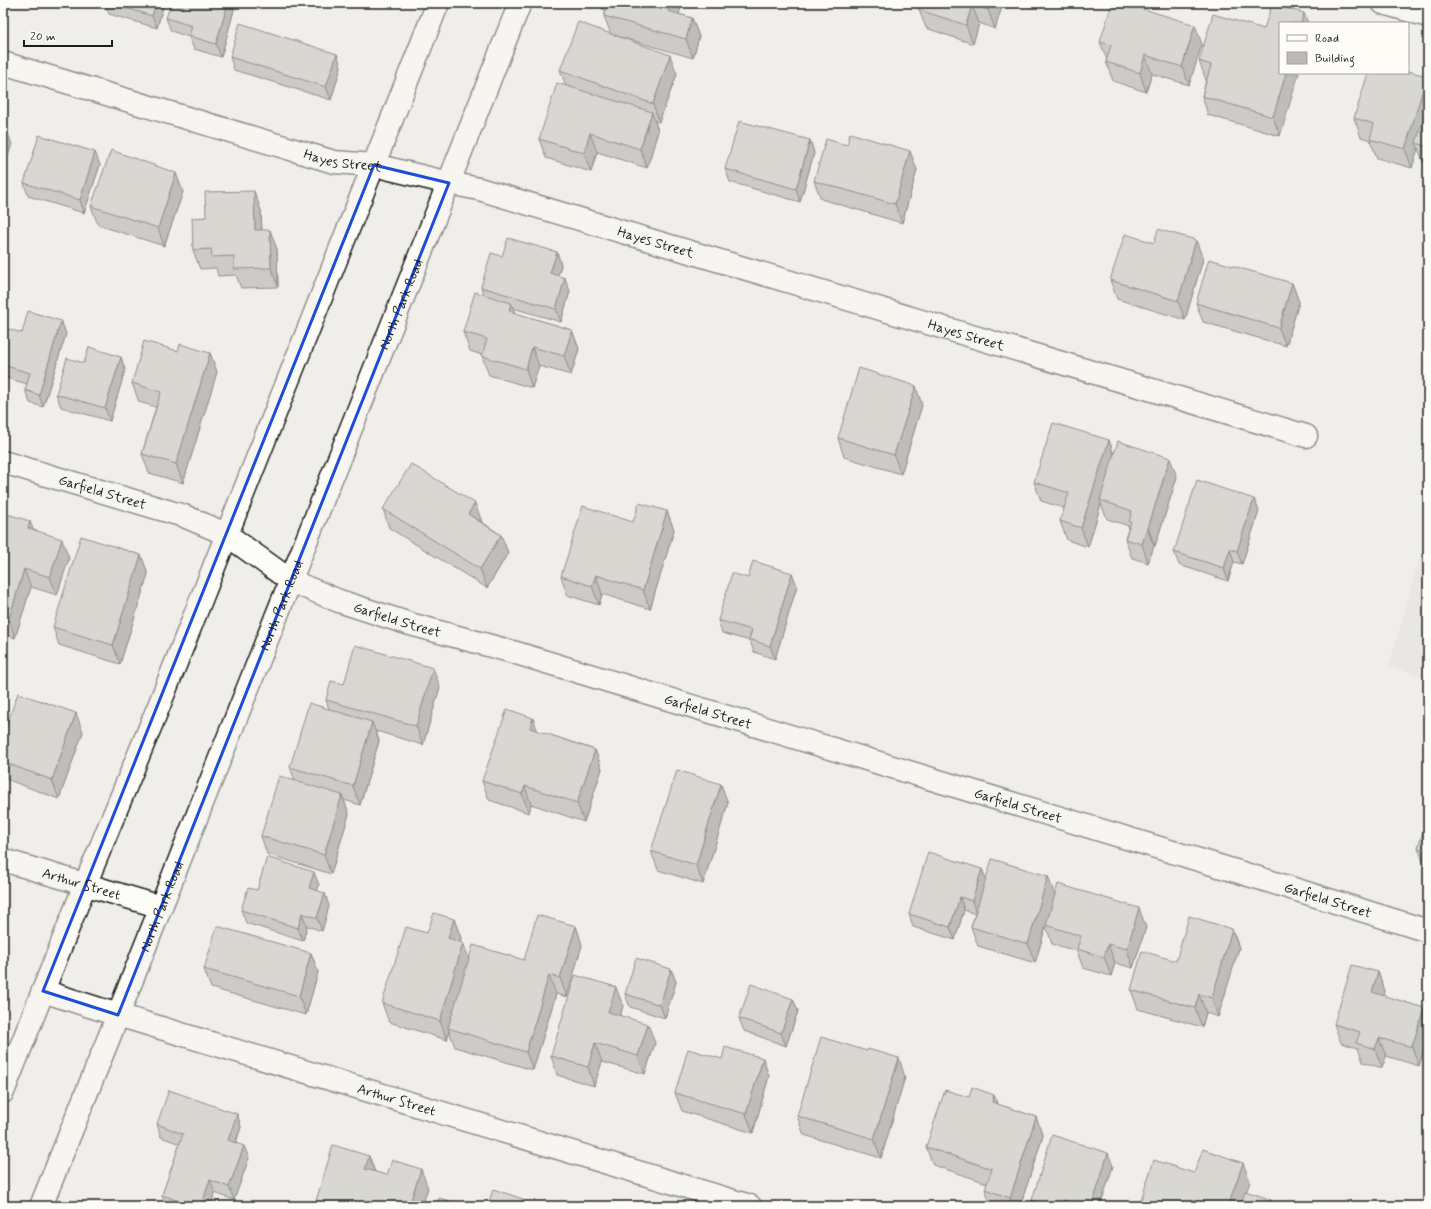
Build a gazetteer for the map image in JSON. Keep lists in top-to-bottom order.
{
  "streets": {
    "street": [
      "Hayes Street",
      "North Park Road",
      "Garfield Street",
      "Arthur Street"
    ]
  },
  "crossings": [
    ["Hayes Street", "North Park Road"],
    ["North Park Road", "Garfield Street"],
    ["North Park Road", "Arthur Street"]
  ],
  "legend": ["Road", "Building"],
  "scale_bar": "20 m"
}
